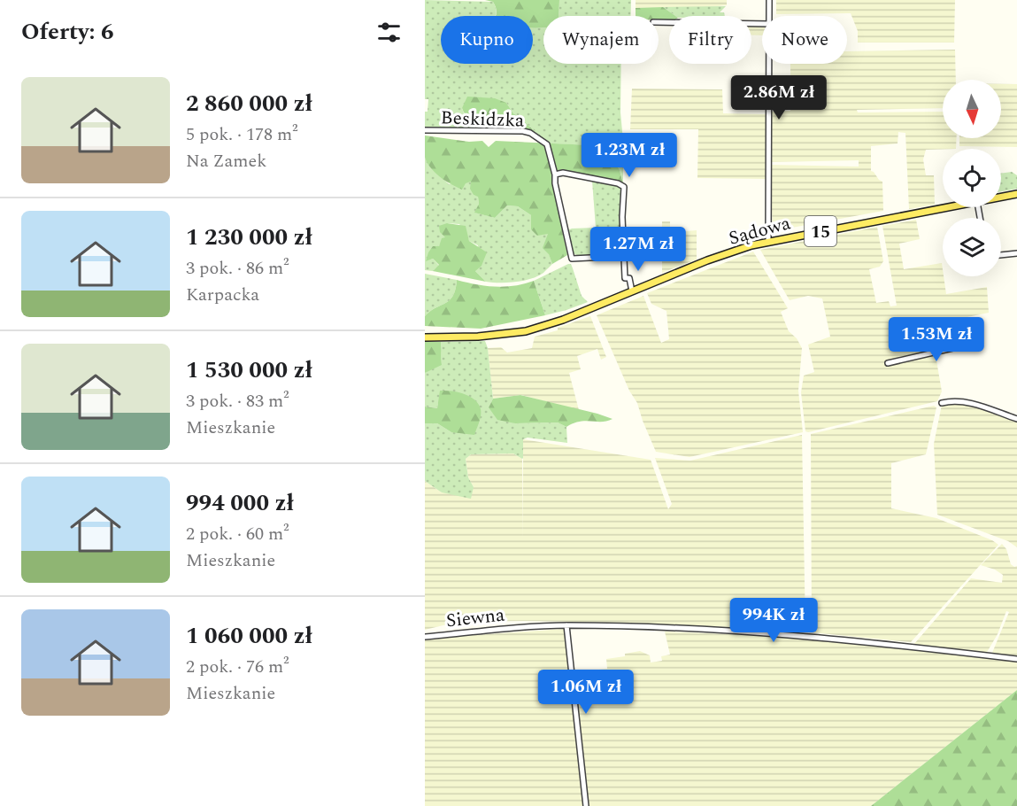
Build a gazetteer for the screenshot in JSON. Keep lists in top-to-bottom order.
{
  "streets": {
    "main road": ["Sądowa", "15"],
    "street": ["Beskidzka", "Siewna"]
  },
  "north": "bottom",
  "page": {
    "heading": "Oferty: 6",
    "chip": [
      "Kupno",
      "Wynajem",
      "Filtry",
      "Nowe"
    ],
    "list": [
      {
        "name": "2 860 000 zł",
        "note": "5 pok. · 178 m² · Na Zamek"
      },
      {
        "name": "1 230 000 zł",
        "note": "3 pok. · 86 m² · Karpacka"
      },
      {
        "name": "1 530 000 zł",
        "note": "3 pok. · 83 m² · Mieszkanie"
      },
      {
        "name": "994 000 zł",
        "note": "2 pok. · 60 m² · Mieszkanie"
      },
      {
        "name": "1 060 000 zł",
        "note": "2 pok. · 76 m² · Mieszkanie"
      }
    ],
    "price": [
      "2.86M zł",
      "1.23M zł",
      "1.27M zł",
      "1.53M zł",
      "994K zł",
      "1.06M zł"
    ]
  }
}
